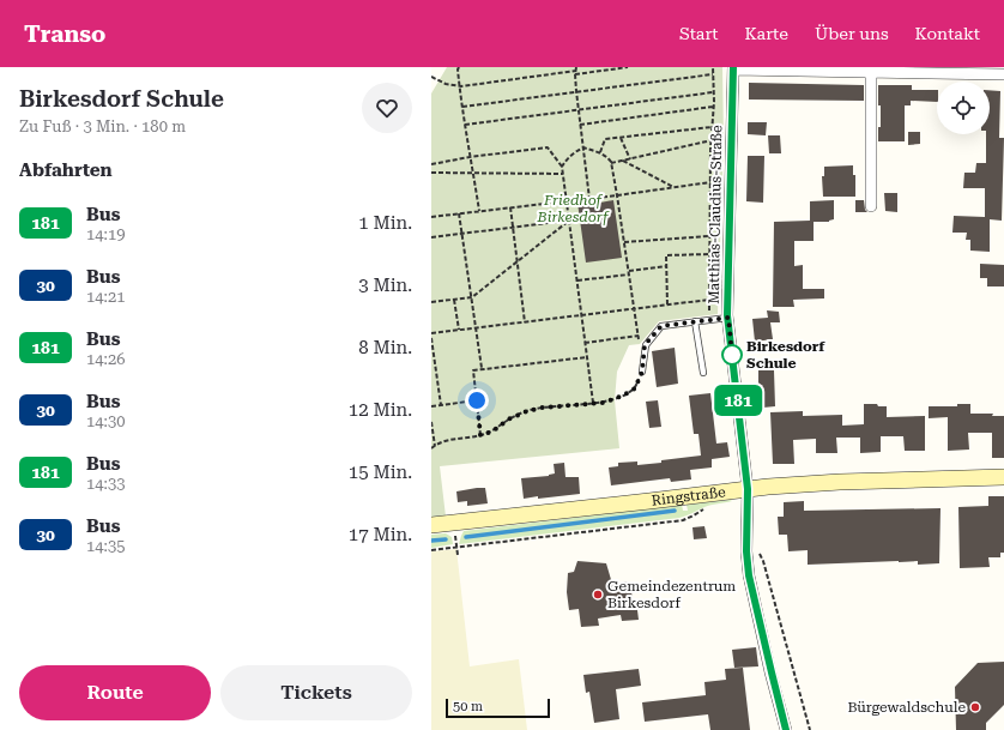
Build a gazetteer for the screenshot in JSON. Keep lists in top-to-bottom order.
{
  "streets": {
    "main road": ["Ringstraße"],
    "street": ["Matthias-Claudius-Straße"]
  },
  "crossings": [
    ["Matthias-Claudius-Straße", "Ringstraße"]
  ],
  "parks": ["Friedhof Birkesdorf"],
  "places": ["Birkesdorf Schule", "Gemeindezentrum Birkesdorf", "Bürgewaldschule"],
  "lines": ["bus line 181"],
  "scale_bar": "50 m",
  "page": {
    "header": "Transo",
    "nav": [
      "Start",
      "Karte",
      "Über uns",
      "Kontakt"
    ],
    "heading": [
      ["Birkesdorf Schule", "Zu Fuß · 3 Min. · 180 m"],
      "Abfahrten"
    ],
    "on_map": "181",
    "list": [
      {
        "mark": "181",
        "name": "Bus",
        "note": "14:19",
        "value": "1 Min."
      },
      {
        "mark": "30",
        "name": "Bus",
        "note": "14:21",
        "value": "3 Min."
      },
      {
        "mark": "181",
        "name": "Bus",
        "note": "14:26",
        "value": "8 Min."
      },
      {
        "mark": "30",
        "name": "Bus",
        "note": "14:30",
        "value": "12 Min."
      },
      {
        "mark": "181",
        "name": "Bus",
        "note": "14:33",
        "value": "15 Min."
      },
      {
        "mark": "30",
        "name": "Bus",
        "note": "14:35",
        "value": "17 Min."
      }
    ],
    "buttons": ["Route", "Tickets"],
    "scale": "50 m"
  }
}
